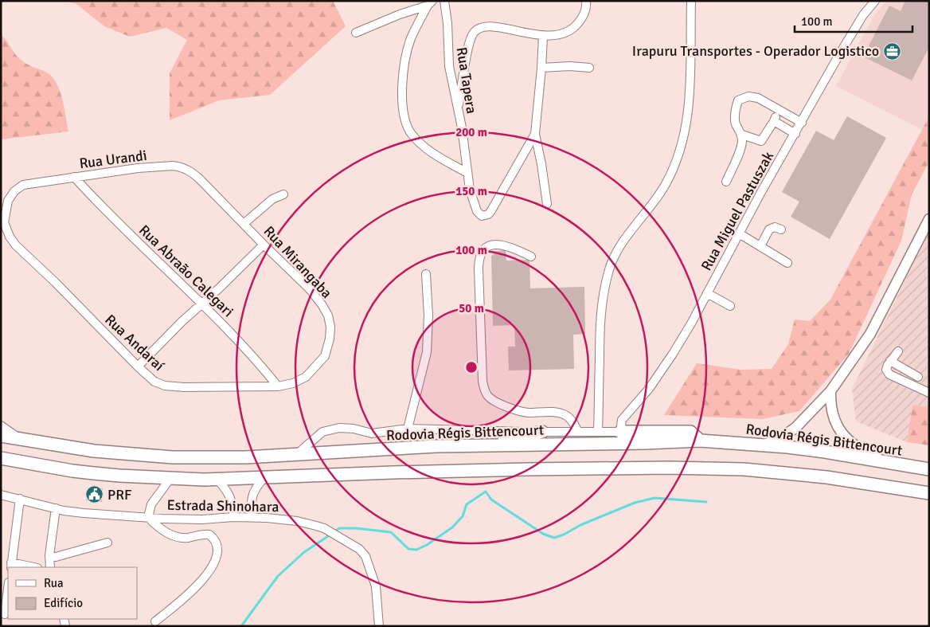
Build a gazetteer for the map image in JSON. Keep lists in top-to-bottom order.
{
  "streets": {
    "highway": ["Rodovia Régis Bittencourt"],
    "street": [
      "Rua Tapera",
      "Rua Urandi",
      "Rua Miguel Pastuszak",
      "Rua Mirangaba",
      "Rua Abraão Calegari",
      "Rua Andaraí",
      "Estrada Shinohara"
    ]
  },
  "crossings": [
    ["Rua Urandi", "Rua Mirangaba"],
    ["Rua Urandi", "Rua Abraão Calegari"],
    ["Rua Urandi", "Rua Andaraí"],
    ["Rua Mirangaba", "Rua Abraão Calegari"],
    ["Rua Mirangaba", "Rua Andaraí"],
    ["Rua Abraão Calegari", "Rua Andaraí"]
  ],
  "places": {
    "office": ["Irapuru Transportes - Operador Logistico"],
    "public building": ["PRF"]
  },
  "legend": ["Rua", "Edifício"],
  "scale_bar": "100 m",
  "rings": [
    "200 m",
    "150 m",
    "100 m",
    "50 m"
  ]
}
